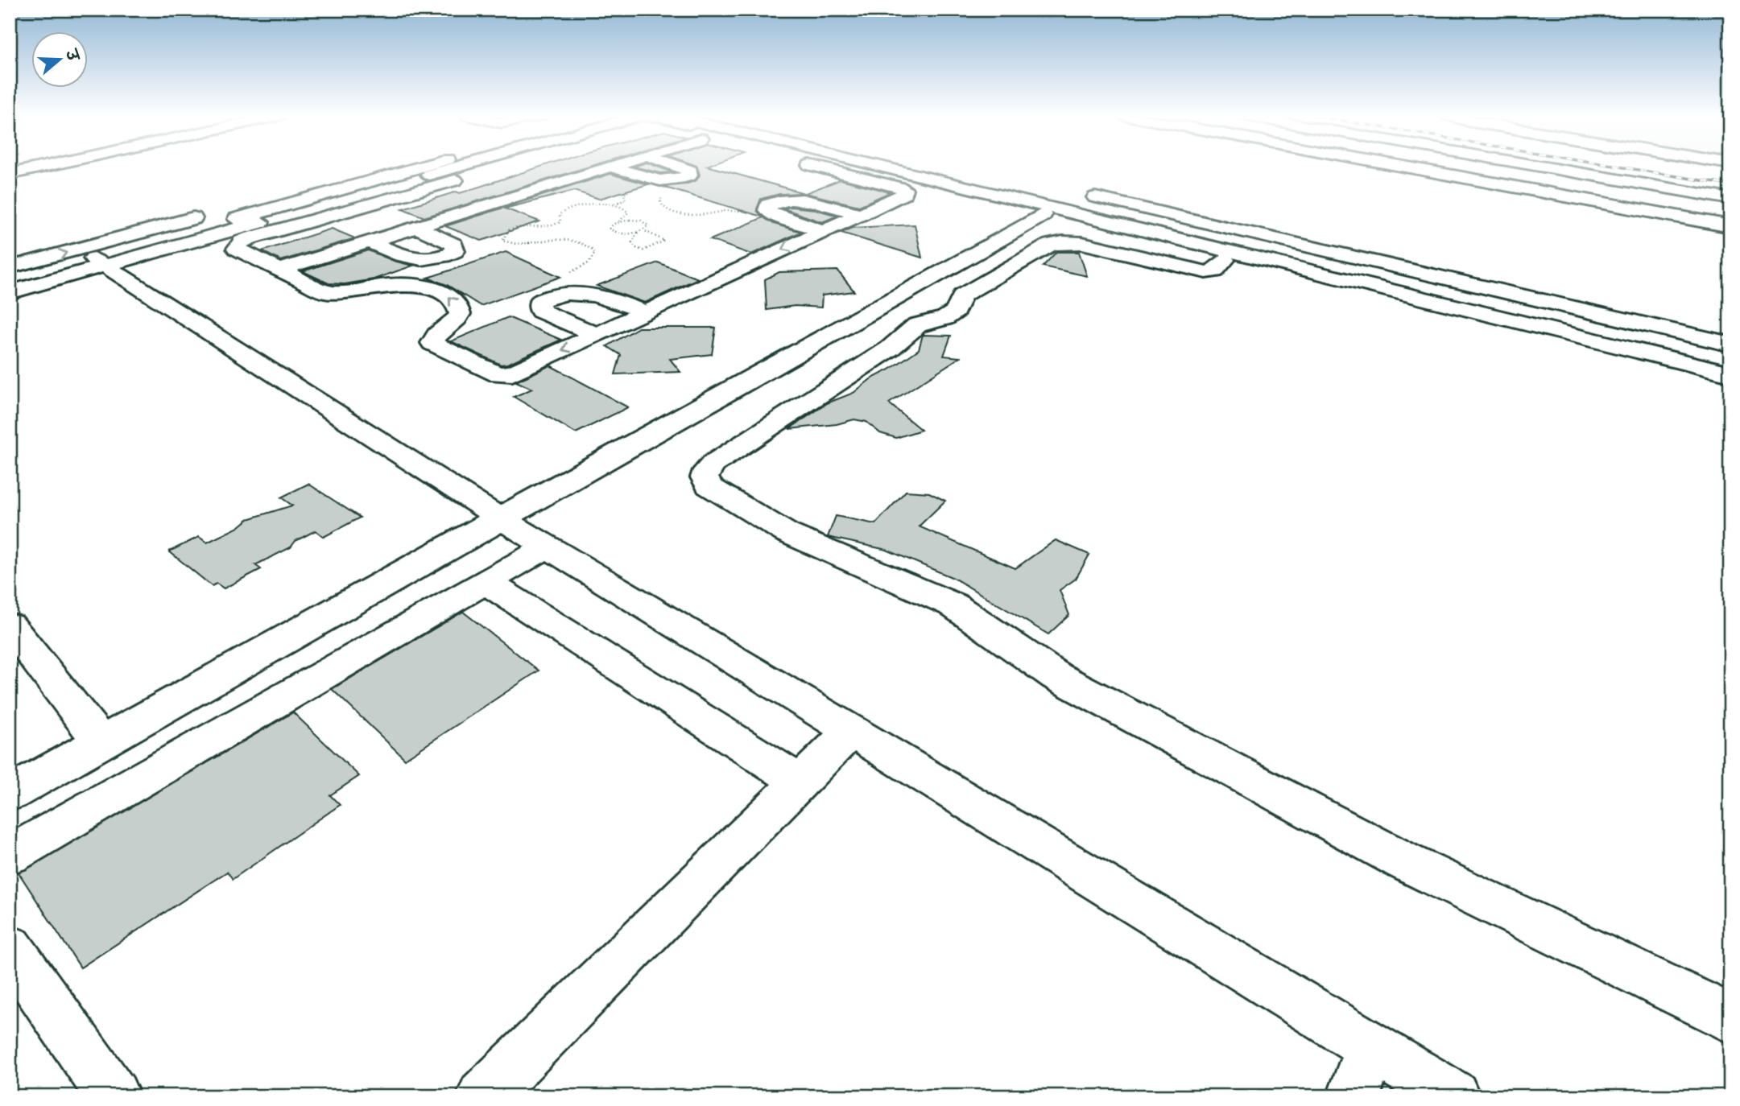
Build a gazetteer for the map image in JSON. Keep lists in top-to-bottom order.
{
  "north": "right"
}
